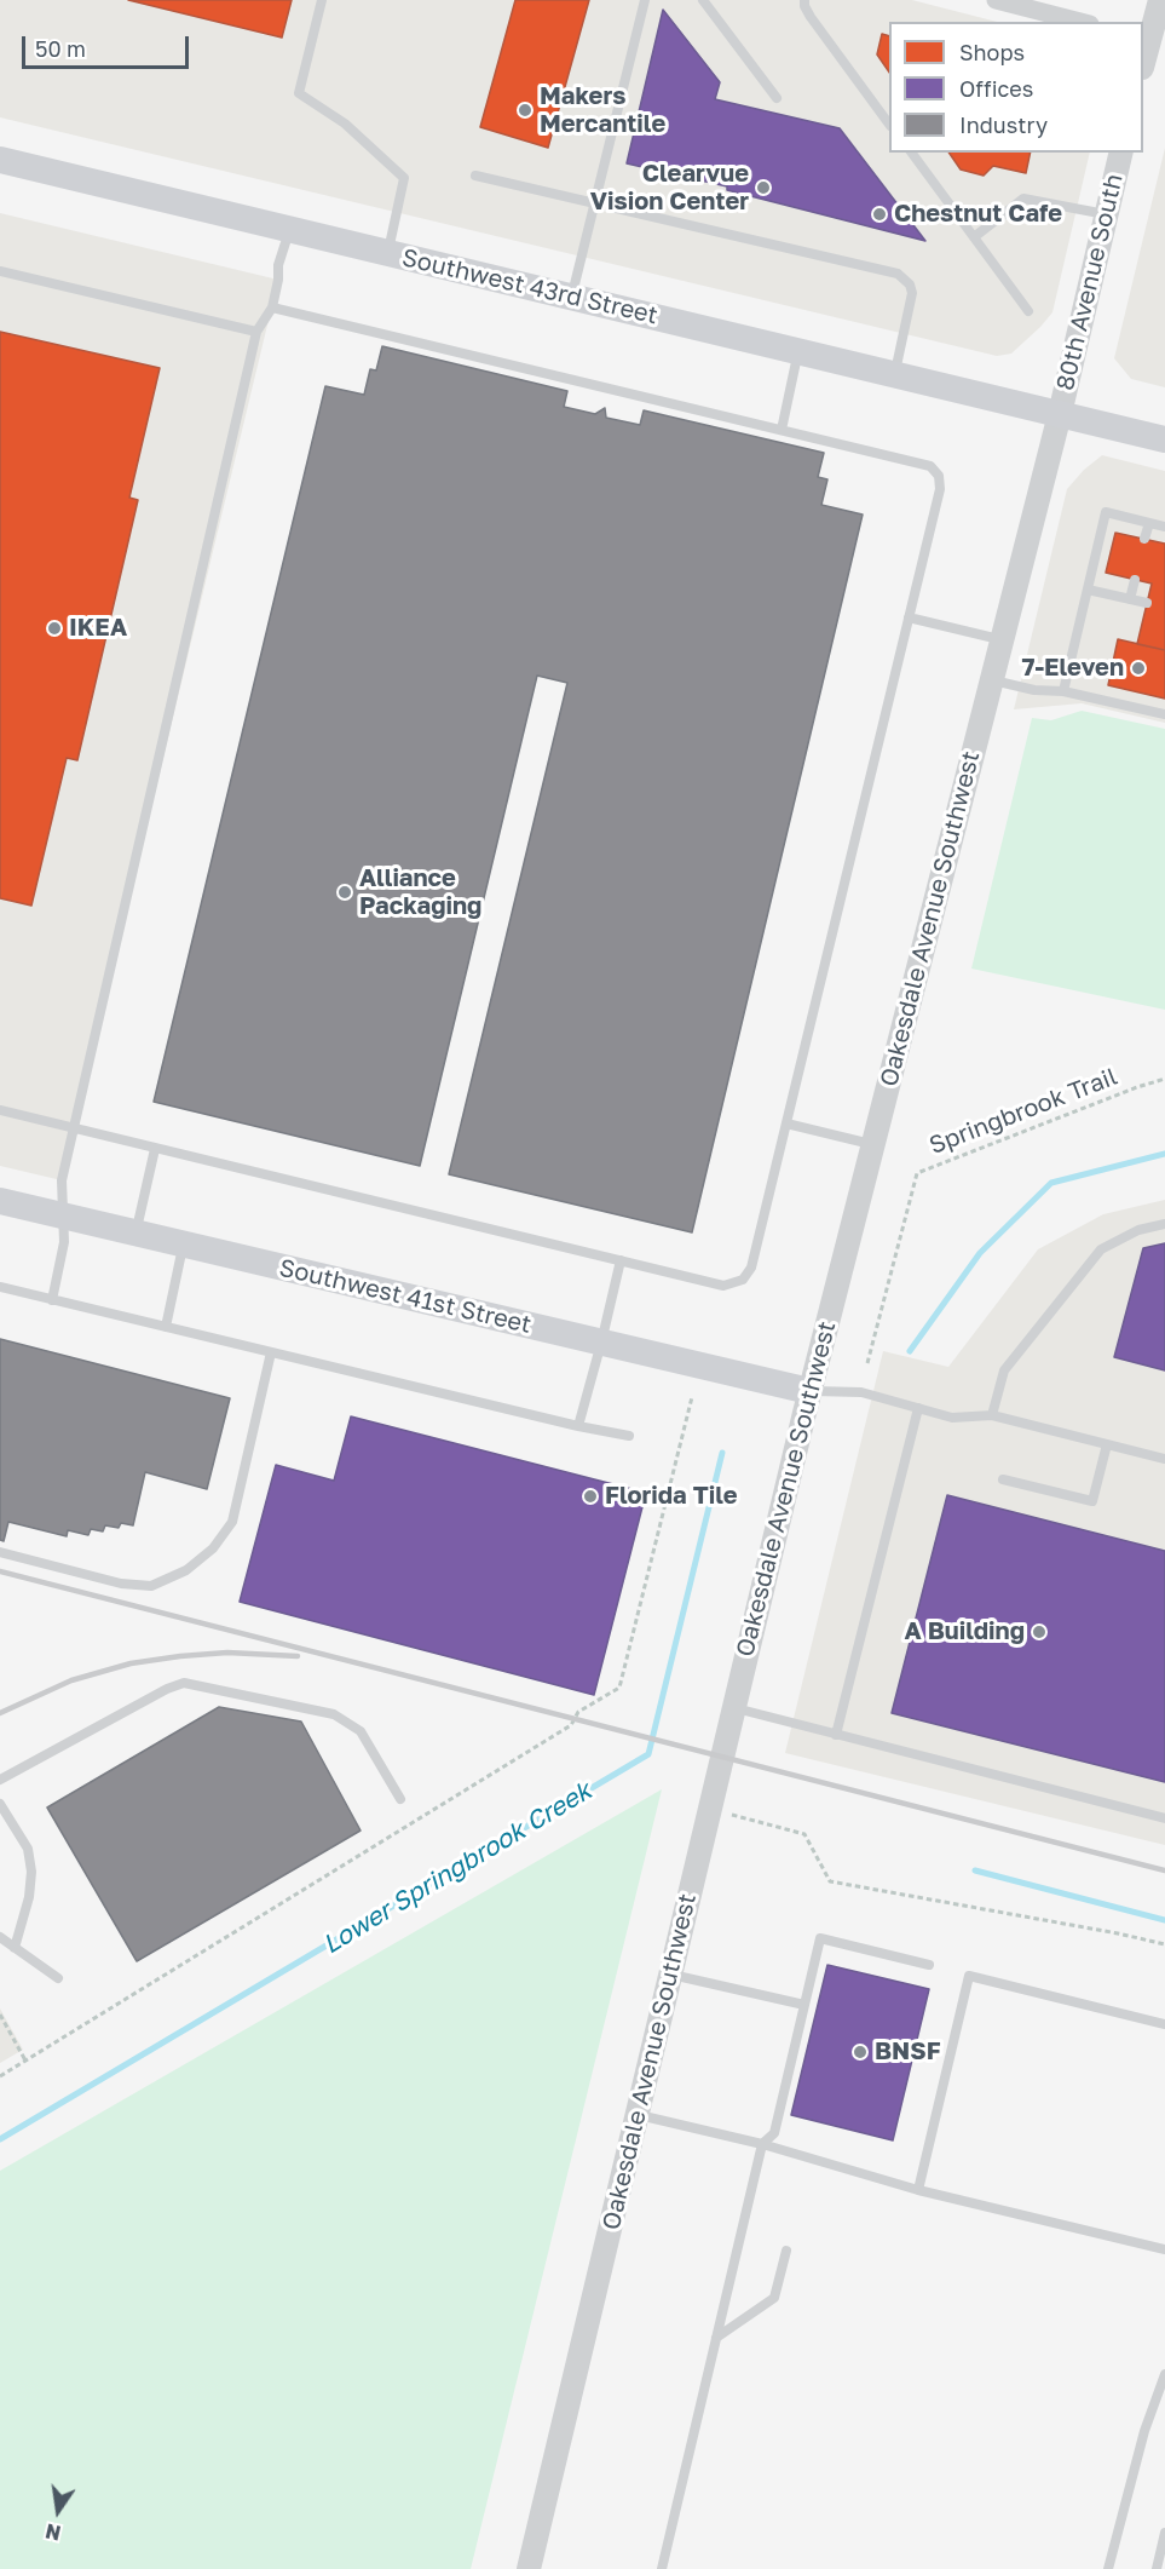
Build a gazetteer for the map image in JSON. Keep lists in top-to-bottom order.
{
  "streets": {
    "main road": ["Southwest 43rd Street", "Southwest 41st Street"],
    "street": ["80th Avenue South", "Oakesdale Avenue Southwest"],
    "path": ["Springbrook Trail"]
  },
  "crossings": [
    ["80th Avenue South", "Southwest 43rd Street"],
    ["80th Avenue South", "Oakesdale Avenue Southwest"],
    ["Southwest 43rd Street", "Oakesdale Avenue Southwest"],
    ["Oakesdale Avenue Southwest", "Southwest 41st Street"]
  ],
  "water": ["Lower Springbrook Creek"],
  "places": [
    "Makers Mercantile",
    "Clearvue Vision Center",
    "Chestnut Cafe",
    "IKEA",
    "7-Eleven",
    "Alliance Packaging",
    "Florida Tile",
    "A Building",
    "BNSF"
  ],
  "legend": ["Shops", "Offices", "Industry"],
  "scale_bar": "50 m",
  "north": "bottom"
}
